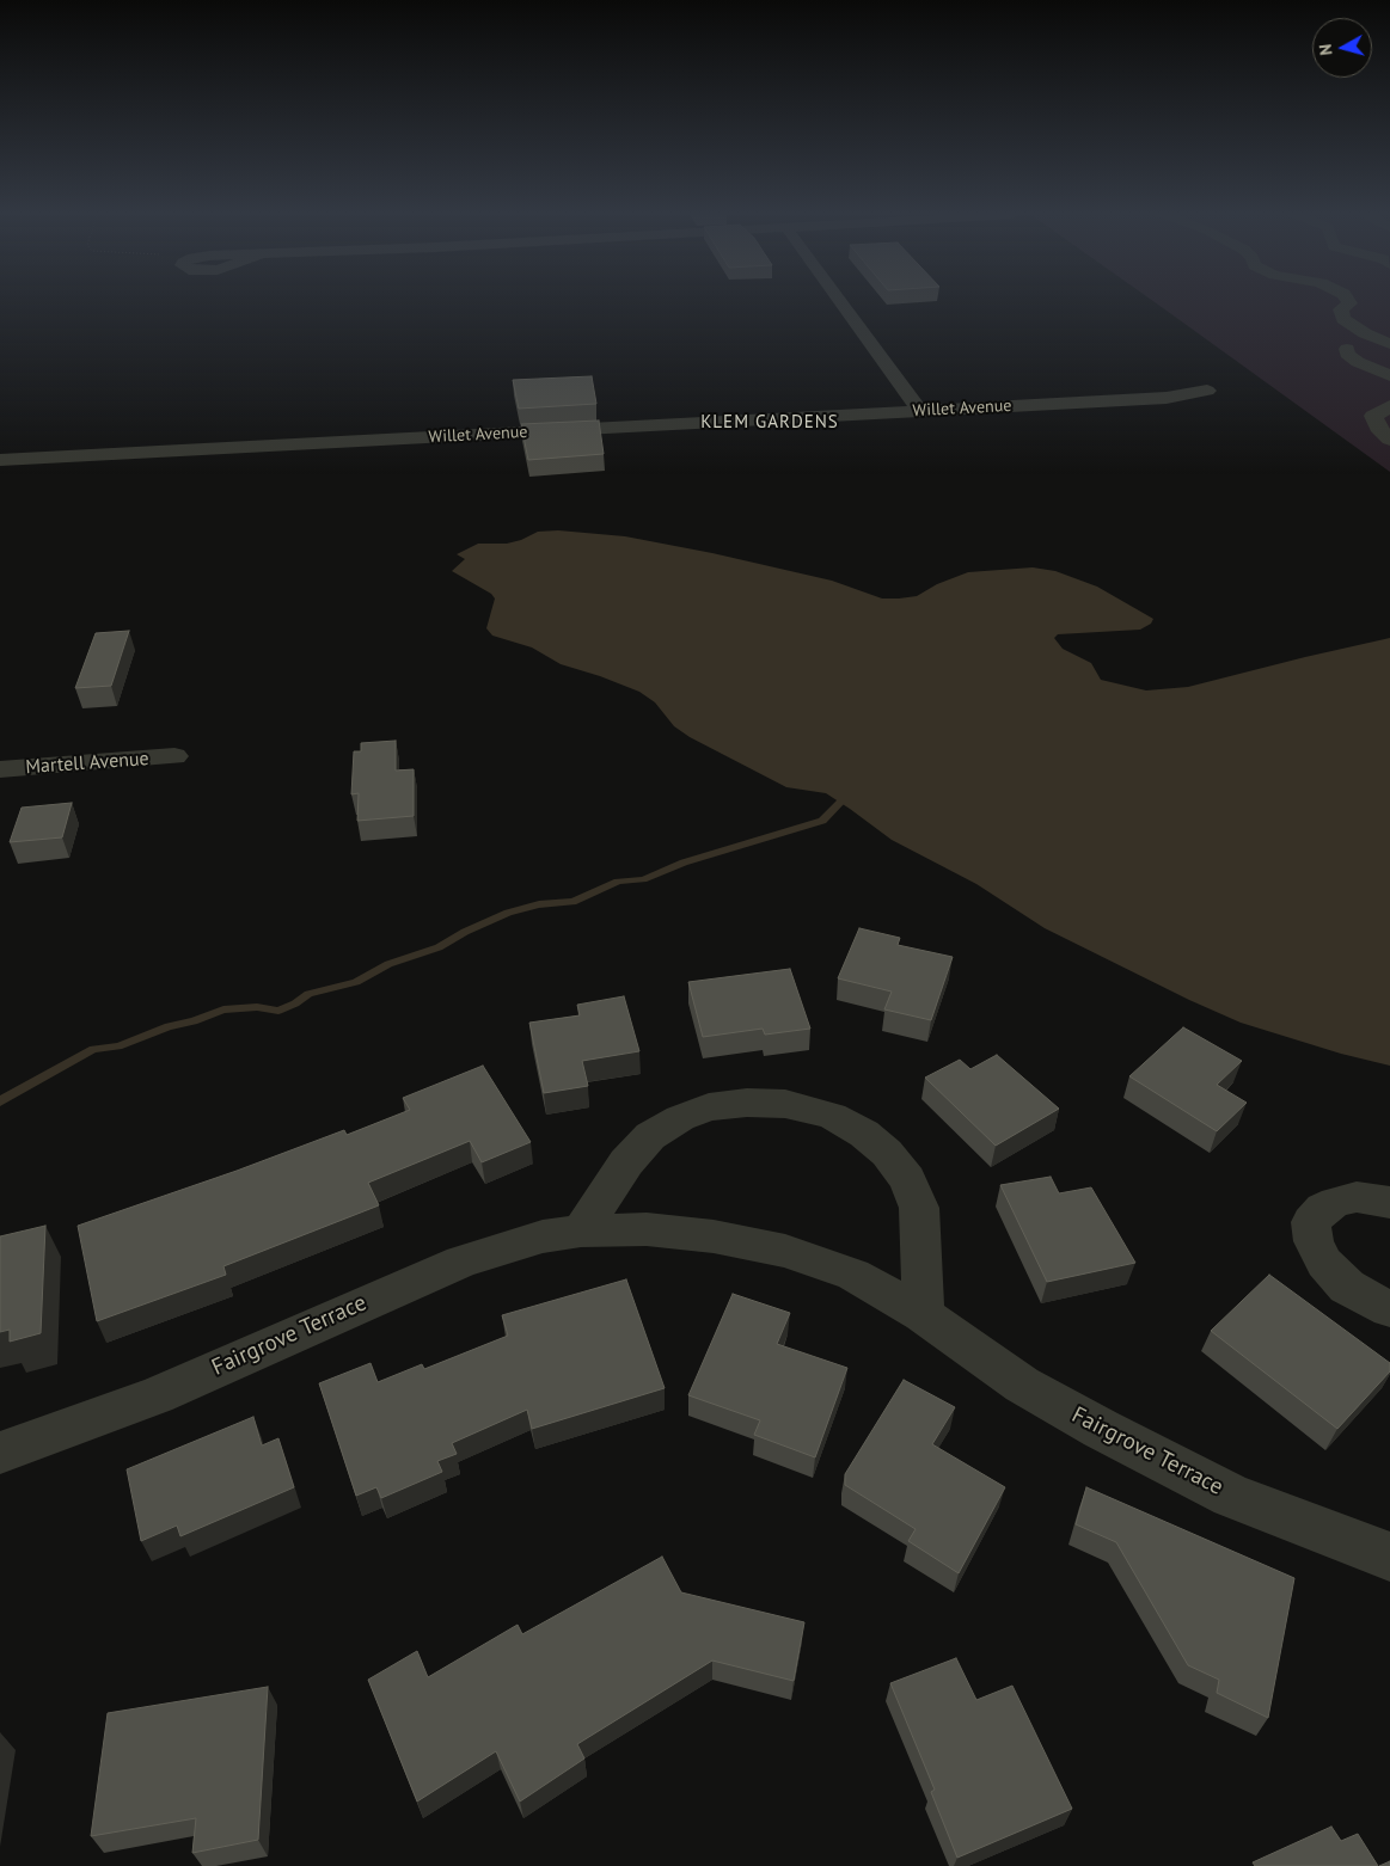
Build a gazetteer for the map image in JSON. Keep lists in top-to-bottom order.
{
  "streets": {
    "street": ["Willet Avenue", "Martell Avenue", "Fairgrove Terrace"]
  },
  "districts": ["KLEM GARDENS"],
  "north": "left"
}
